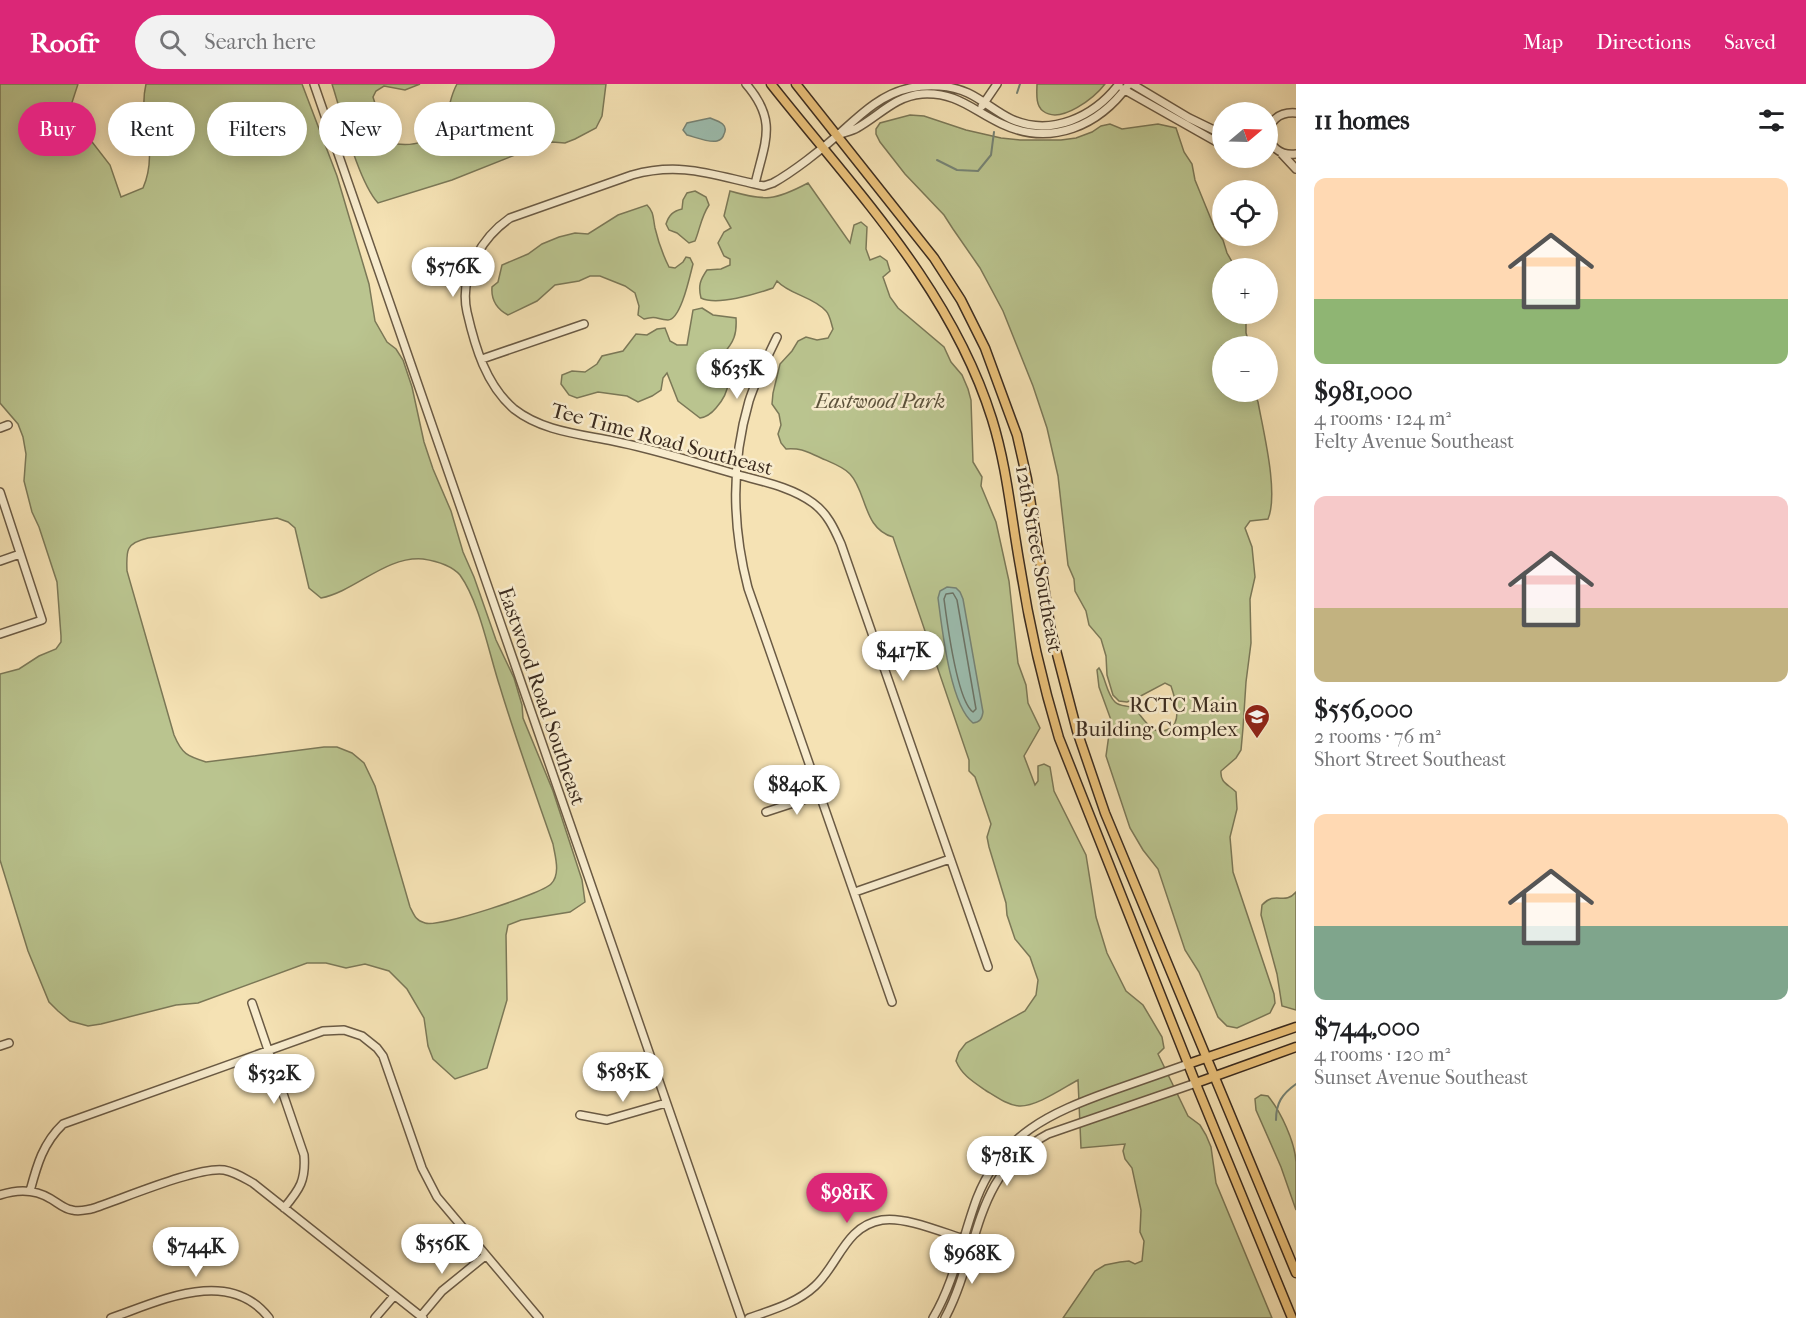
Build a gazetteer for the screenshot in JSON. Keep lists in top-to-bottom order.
{
  "streets": {
    "main road": ["12th Street Southeast"],
    "street": ["Tee Time Road Southeast", "Eastwood Road Southeast"]
  },
  "parks": ["Eastwood Park"],
  "places": {
    "school or university": ["RCTC Main Building Complex"]
  },
  "north": "right",
  "page": {
    "header": "Roofr",
    "search": "Search here",
    "nav": ["Map", "Directions", "Saved"],
    "heading": "11 homes",
    "map_buttons": ["+", "−"],
    "chip": [
      "Buy",
      "Rent",
      "Filters",
      "New",
      "Apartment"
    ],
    "list": [
      {
        "name": "$981,000",
        "note": "4 rooms · 124 m² · Felty Avenue Southeast"
      },
      {
        "name": "$556,000",
        "note": "2 rooms · 76 m² · Short Street Southeast"
      },
      {
        "name": "$744,000",
        "note": "4 rooms · 120 m² · Sunset Avenue Southeast"
      }
    ],
    "price": [
      "$576K",
      "$635K",
      "$417K",
      "$840K",
      "$585K",
      "$532K",
      "$781K",
      "$981K",
      "$556K",
      "$744K",
      "$968K"
    ]
  }
}
